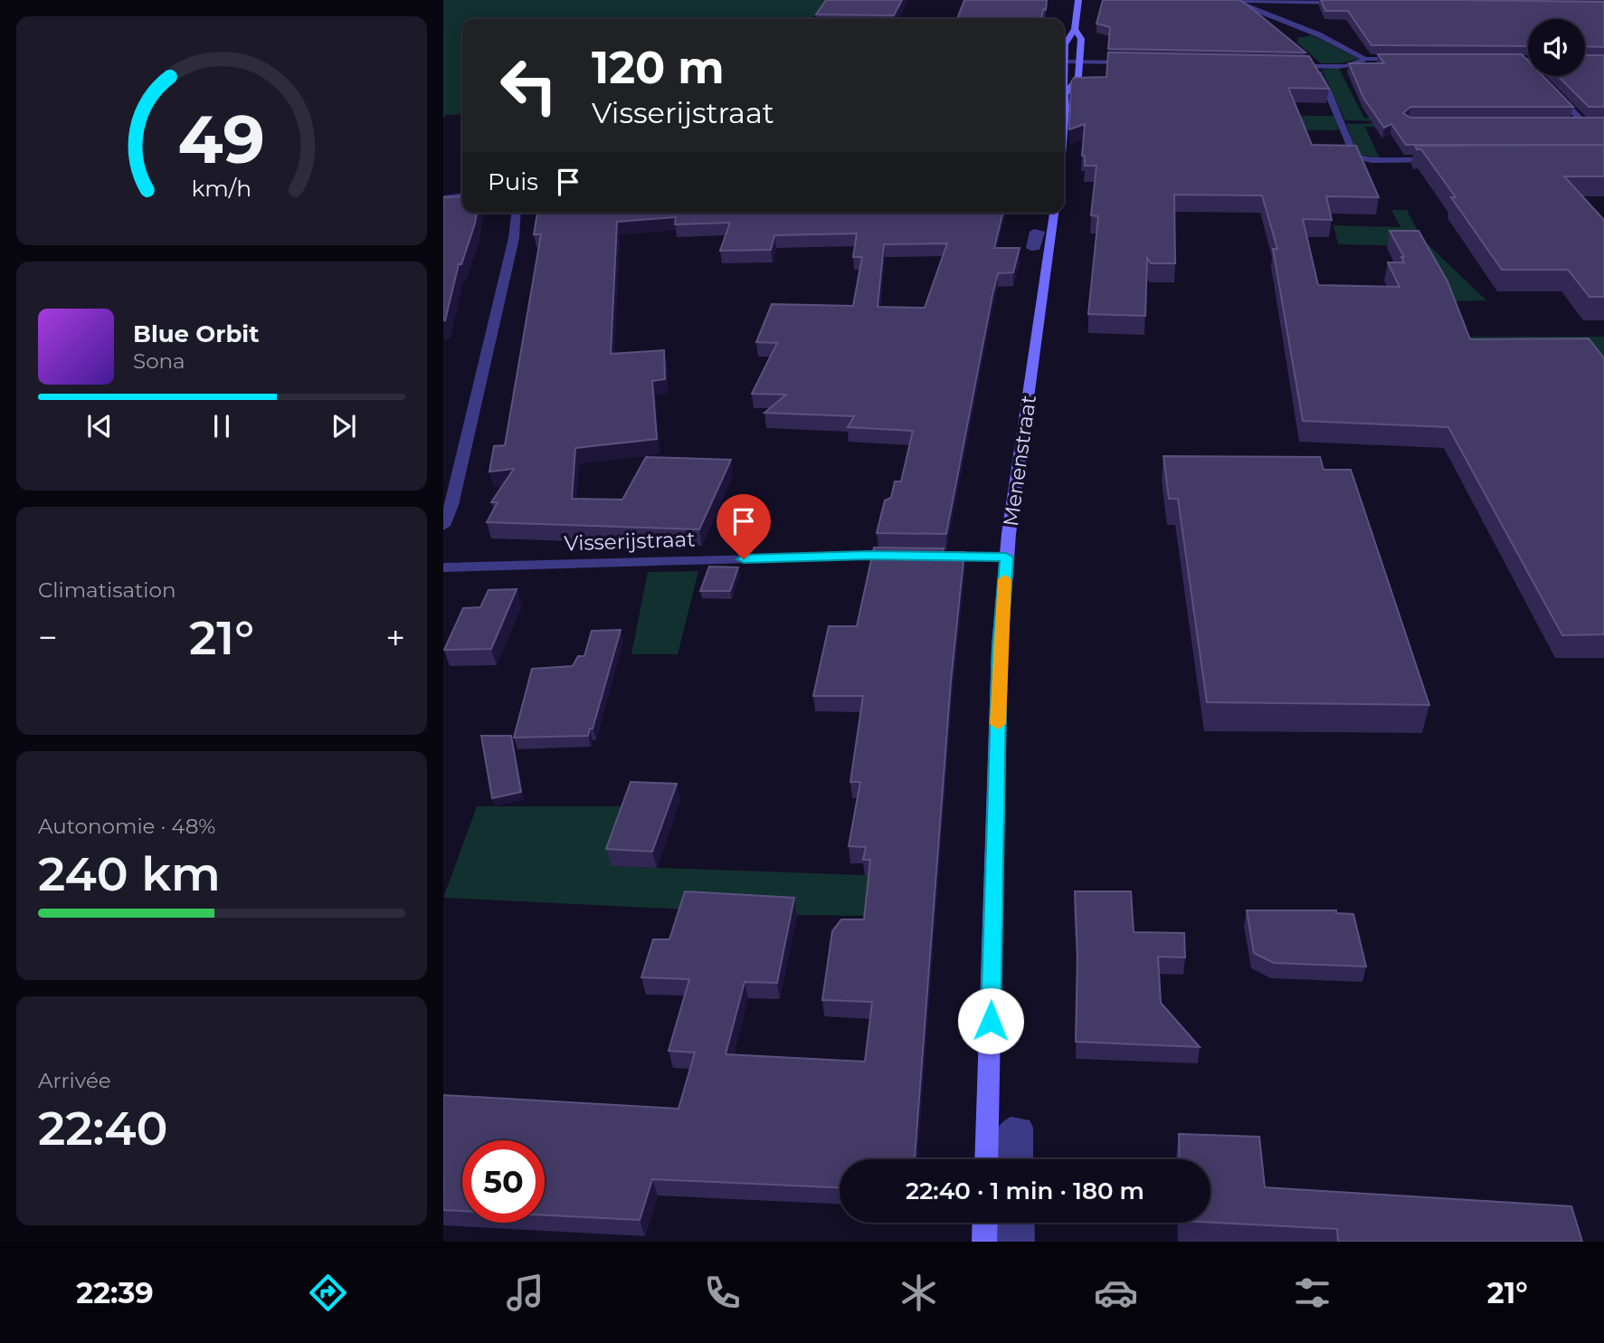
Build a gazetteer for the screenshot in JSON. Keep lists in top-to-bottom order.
{
  "streets": {
    "main road": ["Menenstraat"],
    "street": ["Visserijstraat"]
  },
  "page": {
    "turn": ["120 m", "Visserijstraat"],
    "then": "Puis",
    "song": ["Blue Orbit", "Sona"],
    "tile": [
      "Climatisation",
      ["Autonomie · 48%", "240 km"],
      ["Arrivée", "22:40"]
    ],
    "heat": ["−", "21°", "+"],
    "limit": "50",
    "trip": "22:40 · 1 min · 180 m",
    "tabs": ["22:39", "21°"],
    "gauge": ["49", "km/h"]
  }
}
